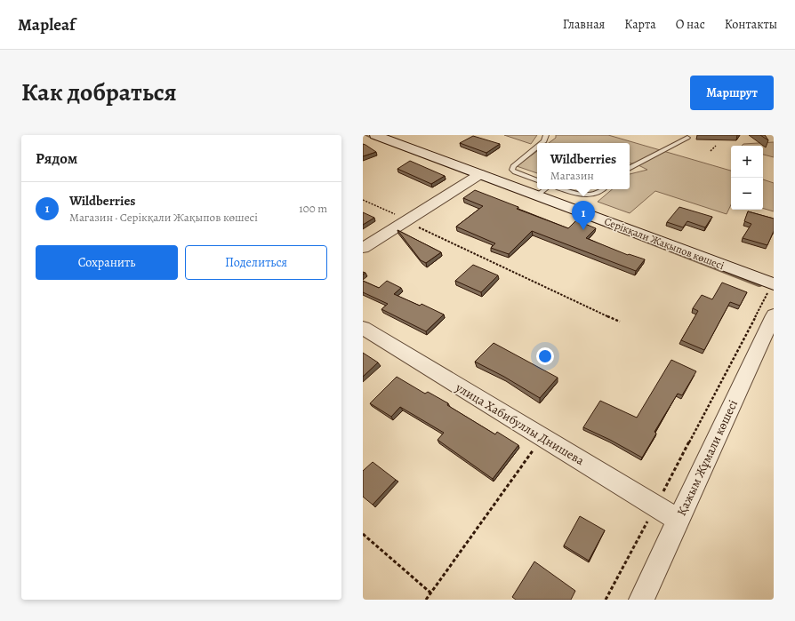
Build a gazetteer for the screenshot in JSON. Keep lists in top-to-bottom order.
{
  "streets": {
    "main road": ["Серікқали Жақыпов көшесі"],
    "street": ["улица Хабибуллы Днишева", "Қажым Жұмали көшесі"]
  },
  "crossings": [
    ["улица Хабибуллы Днишева", "Қажым Жұмали көшесі"]
  ],
  "page": {
    "header": "Mapleaf",
    "nav": [
      "Главная",
      "Карта",
      "О нас",
      "Контакты"
    ],
    "title": "Как добраться",
    "buttons": [
      "Маршрут",
      ["Сохранить", "Поделиться"]
    ],
    "heading": "Рядом",
    "popup": ["Wildberries", "Магазин"],
    "map_buttons": ["+", "−"],
    "list": [
      {
        "mark": "1",
        "name": "Wildberries",
        "note": "Магазин · Серікқали Жақыпов көшесі",
        "value": "100 m"
      }
    ],
    "pins": "1"
  }
}
